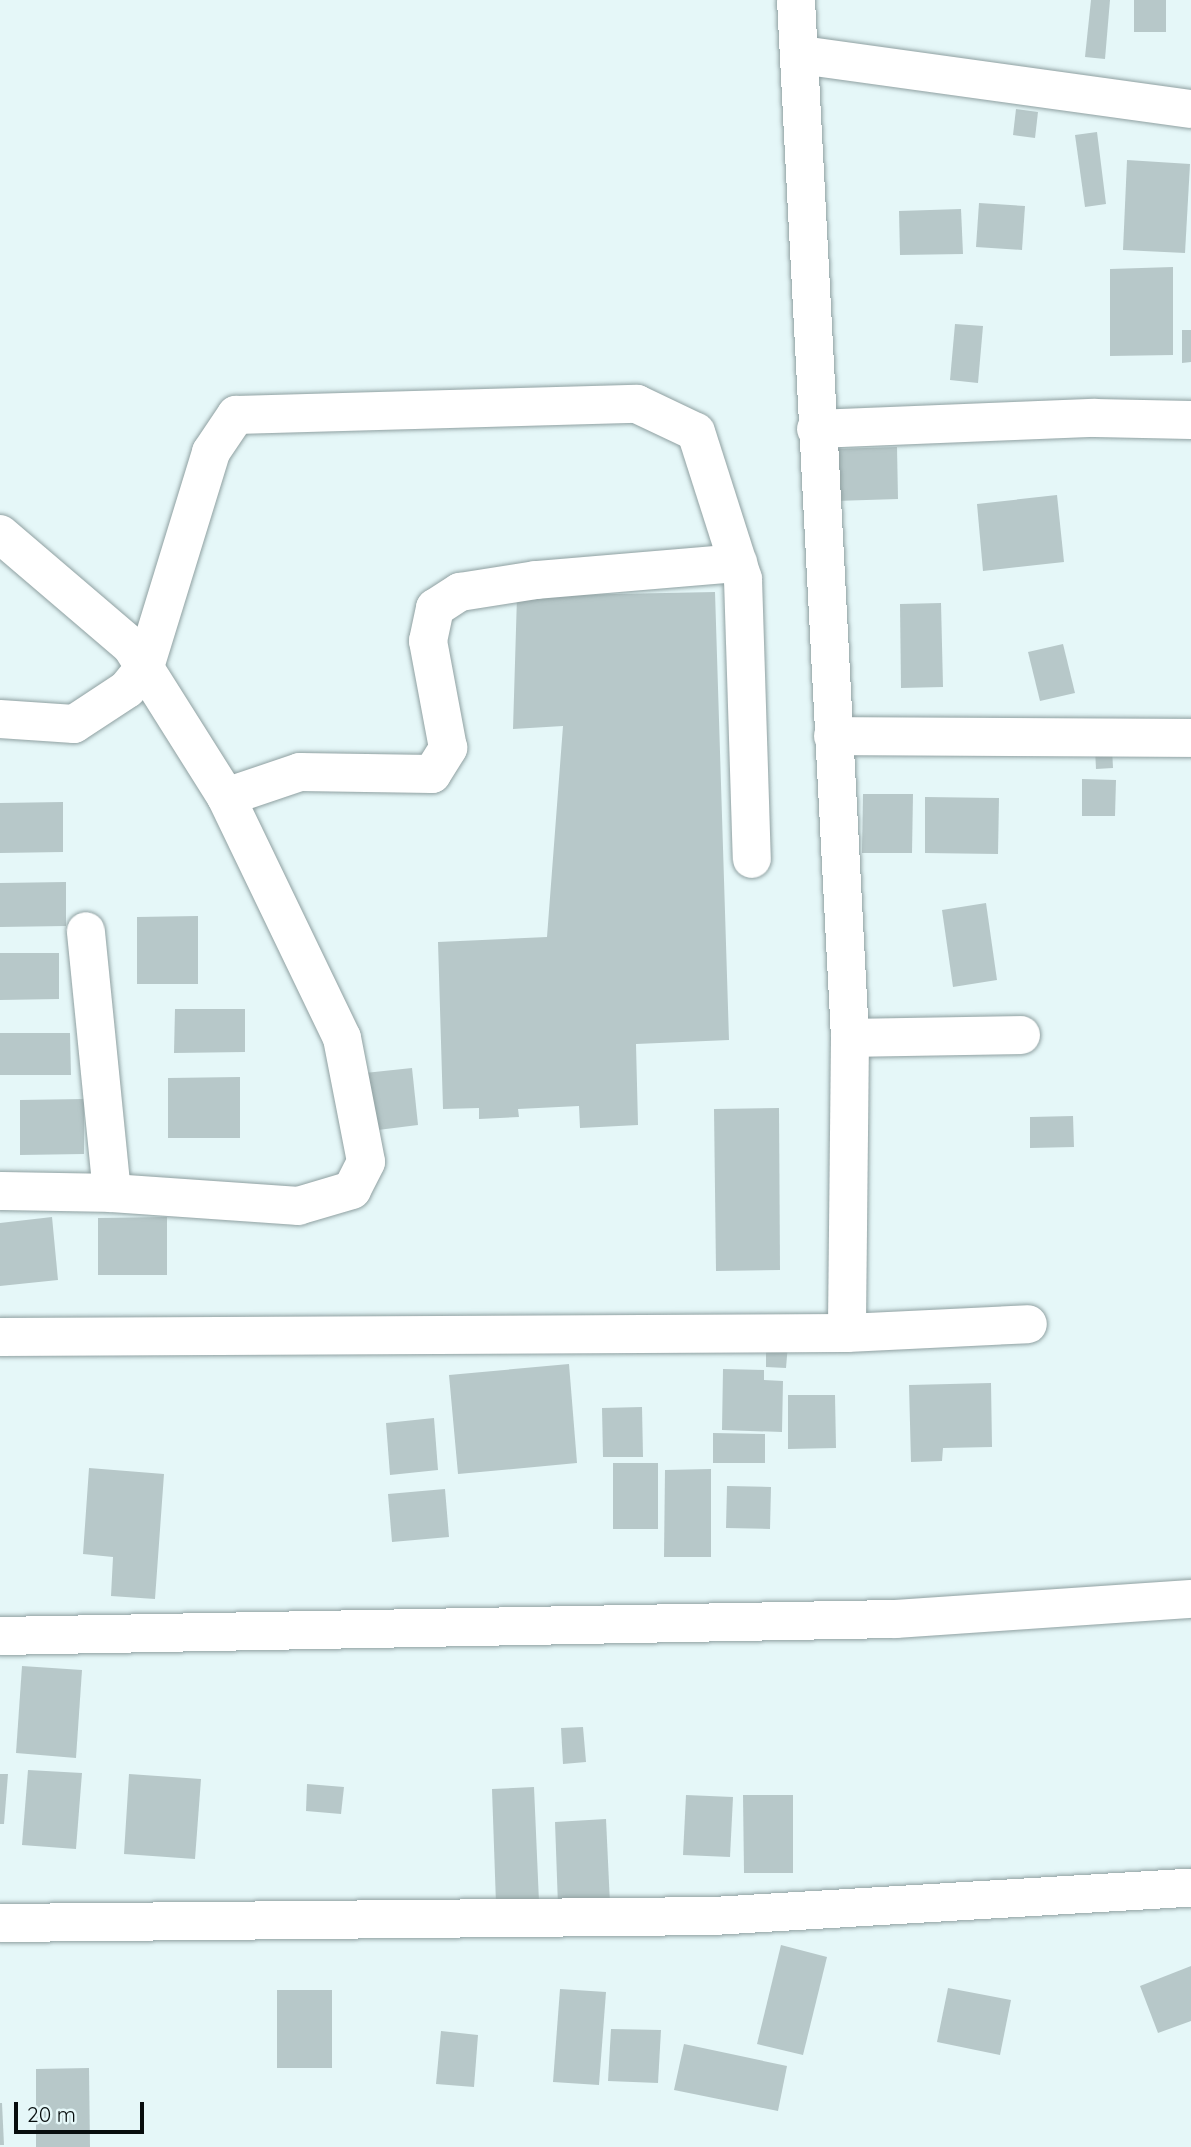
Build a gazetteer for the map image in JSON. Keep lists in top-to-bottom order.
{
  "scale_bar": "20 m"
}
